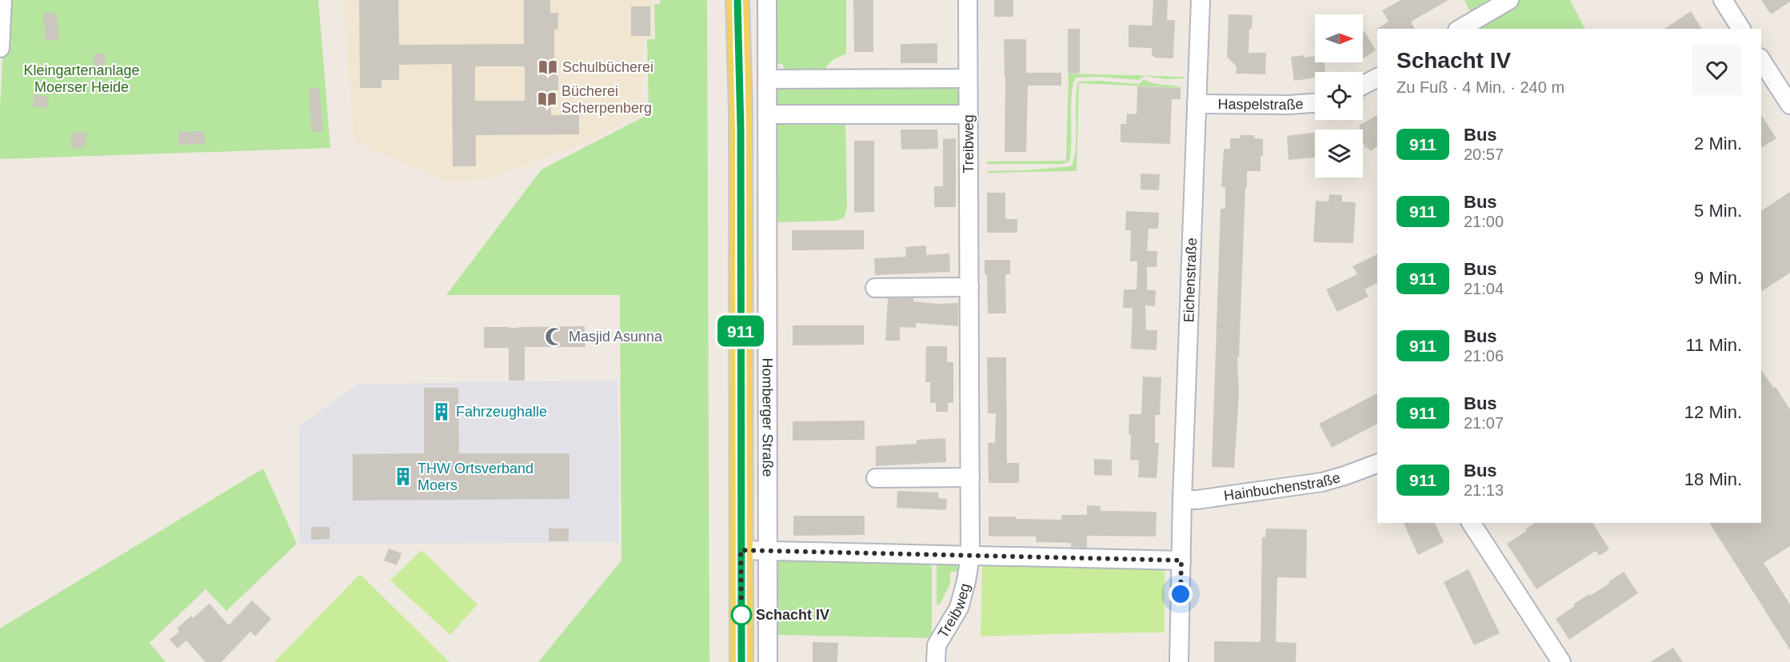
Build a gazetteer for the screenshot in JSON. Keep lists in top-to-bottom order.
{
  "streets": {
    "main road": ["Homberger Straße"],
    "street": [
      "Haspelstraße",
      "Treibweg",
      "Eichenstraße",
      "Hainbuchenstraße"
    ]
  },
  "crossings": [
    ["Haspelstraße", "Eichenstraße"],
    ["Eichenstraße", "Hainbuchenstraße"]
  ],
  "parks": ["Kleingartenanlage Moerser Heide"],
  "places": {
    "library": ["Schulbücherei", "Bücherei Scherpenberg"],
    "mosque": ["Masjid Asunna"],
    "building": ["Fahrzeughalle", "THW Ortsverband Moers"],
    "other": ["Schacht IV"]
  },
  "lines": ["bus line 911"],
  "north": "right",
  "page": {
    "on_map": "911",
    "heading": ["Schacht IV", "Zu Fuß · 4 Min. · 240 m"],
    "list": [
      {
        "mark": "911",
        "name": "Bus",
        "note": "20:57",
        "value": "2 Min."
      },
      {
        "mark": "911",
        "name": "Bus",
        "note": "21:00",
        "value": "5 Min."
      },
      {
        "mark": "911",
        "name": "Bus",
        "note": "21:04",
        "value": "9 Min."
      },
      {
        "mark": "911",
        "name": "Bus",
        "note": "21:06",
        "value": "11 Min."
      },
      {
        "mark": "911",
        "name": "Bus",
        "note": "21:07",
        "value": "12 Min."
      },
      {
        "mark": "911",
        "name": "Bus",
        "note": "21:13",
        "value": "18 Min."
      }
    ]
  }
}
